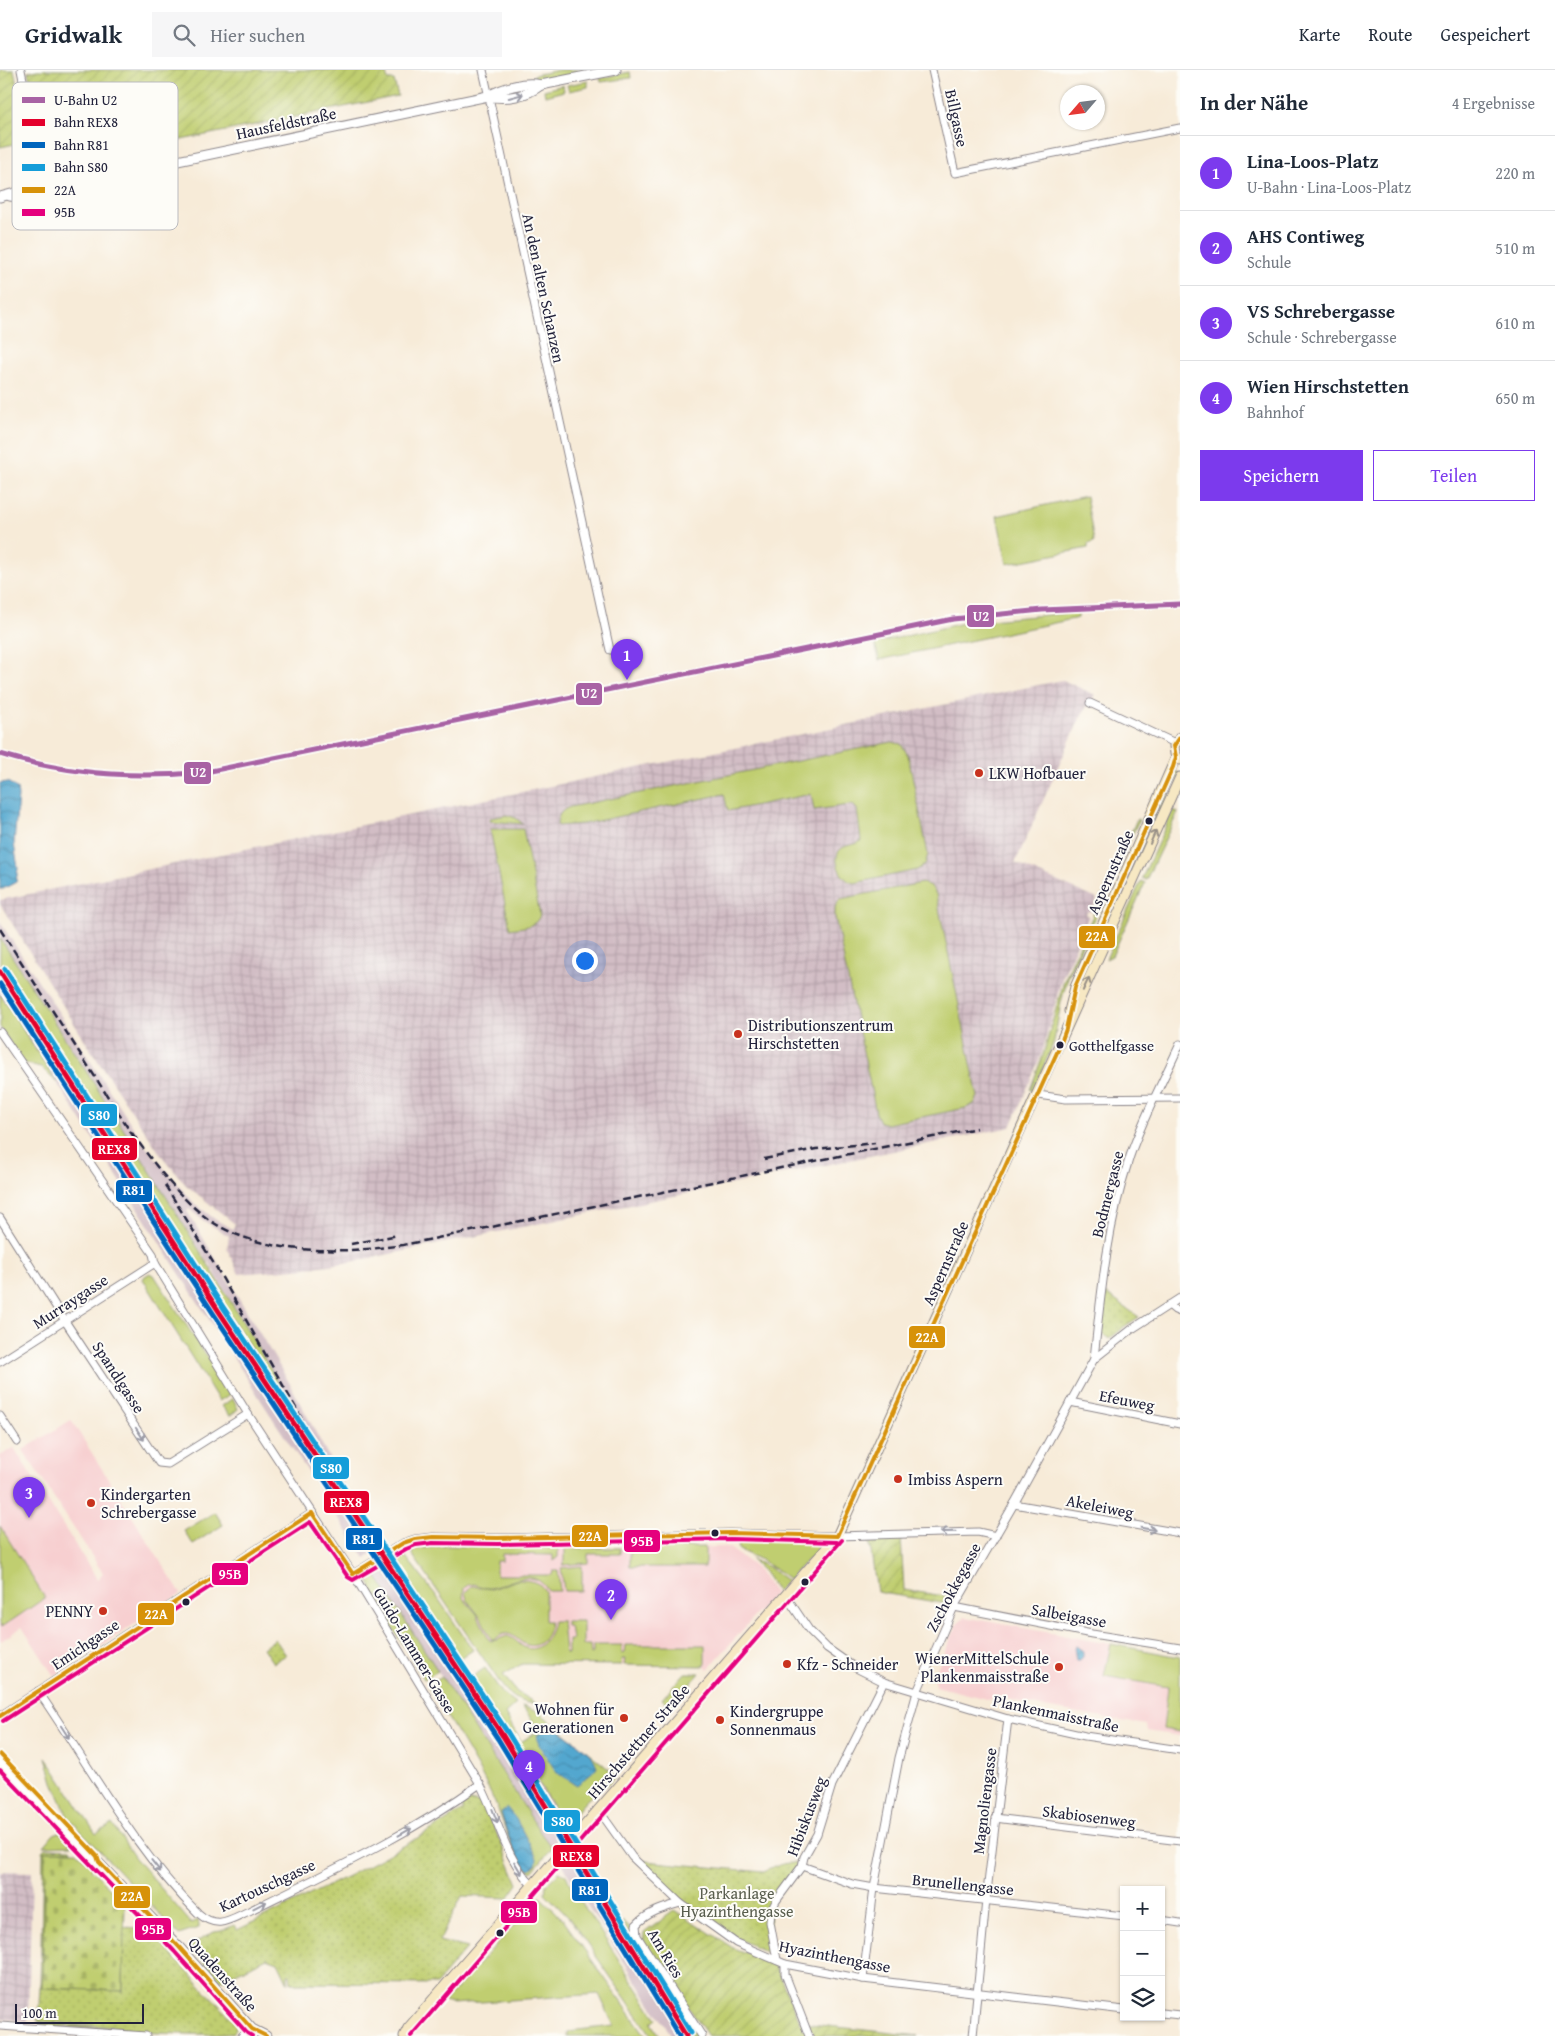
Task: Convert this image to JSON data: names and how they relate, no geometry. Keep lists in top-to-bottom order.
{
  "streets": {
    "main road": ["Aspernstraße", "Hirschstettner Straße"],
    "street": [
      "Billgasse",
      "Hausfeldstraße",
      "An den alten Schanzen",
      "Bodmergasse",
      "Murraygasse",
      "Spandlgasse",
      "Efeuweg",
      "Akeleiweg",
      "Zschokkegasse",
      "Salbeigasse",
      "Emichgasse",
      "Guido-Lammer-Gasse",
      "Plankenmaisstraße",
      "Magnoliengasse",
      "Hibiskusweg",
      "Skabiosenweg",
      "Brunellengasse",
      "Kartouschgasse",
      "Am Ries",
      "Hyazinthengasse",
      "Quadenstraße"
    ]
  },
  "crossings": [
    ["Hausfeldstraße", "An den alten Schanzen"],
    ["Aspernstraße", "Hirschstettner Straße"],
    ["Bodmergasse", "Zschokkegasse"],
    ["Murraygasse", "Spandlgasse"],
    ["Murraygasse", "Guido-Lammer-Gasse"],
    ["Spandlgasse", "Guido-Lammer-Gasse"],
    ["Efeuweg", "Zschokkegasse"],
    ["Akeleiweg", "Zschokkegasse"],
    ["Zschokkegasse", "Salbeigasse"],
    ["Zschokkegasse", "Plankenmaisstraße"],
    ["Zschokkegasse", "Brunellengasse"],
    ["Zschokkegasse", "Hyazinthengasse"],
    ["Emichgasse", "Guido-Lammer-Gasse"],
    ["Emichgasse", "Kartouschgasse"],
    ["Guido-Lammer-Gasse", "Hirschstettner Straße"],
    ["Guido-Lammer-Gasse", "Kartouschgasse"],
    ["Plankenmaisstraße", "Hirschstettner Straße"],
    ["Plankenmaisstraße", "Magnoliengasse"],
    ["Plankenmaisstraße", "Hibiskusweg"],
    ["Hirschstettner Straße", "Hyazinthengasse"],
    ["Magnoliengasse", "Skabiosenweg"],
    ["Magnoliengasse", "Brunellengasse"],
    ["Magnoliengasse", "Hyazinthengasse"],
    ["Hibiskusweg", "Brunellengasse"],
    ["Hibiskusweg", "Hyazinthengasse"],
    ["Am Ries", "Hyazinthengasse"]
  ],
  "one_way": ["Akeleiweg"],
  "parks": ["Parkanlage Hyazinthengasse"],
  "places": [
    "LKW Hofbauer",
    "Distributionszentrum Hirschstetten",
    "Gotthelfgasse",
    "Imbiss Aspern",
    "Kindergarten Schrebergasse",
    "PENNY",
    "Kfz - Schneider",
    "WienerMittelSchule Plankenmaisstraße",
    "Wohnen für Generationen",
    "Kindergruppe Sonnenmaus"
  ],
  "lines": [
    "metro line U2",
    "transit line 22A",
    "rail line S80",
    "rail line REX8",
    "rail line R81",
    "transit line 95B"
  ],
  "legend": [
    "U-Bahn U2",
    "Bahn REX8",
    "Bahn R81",
    "Bahn S80",
    "22A",
    "95B"
  ],
  "scale_bar": "100 m",
  "north": "bottom left",
  "page": {
    "header": "Gridwalk",
    "search": "Hier suchen",
    "nav": ["Karte", "Route", "Gespeichert"],
    "heading": ["In der Nähe", "4 Ergebnisse"],
    "list": [
      {
        "mark": "1",
        "name": "Lina-Loos-Platz",
        "note": "U-Bahn · Lina-Loos-Platz",
        "value": "220 m"
      },
      {
        "mark": "2",
        "name": "AHS Contiweg",
        "note": "Schule",
        "value": "510 m"
      },
      {
        "mark": "3",
        "name": "VS Schrebergasse",
        "note": "Schule · Schrebergasse",
        "value": "610 m"
      },
      {
        "mark": "4",
        "name": "Wien Hirschstetten",
        "note": "Bahnhof",
        "value": "650 m"
      }
    ],
    "buttons": ["Speichern", "Teilen"],
    "pins": [
      "1",
      "3",
      "2",
      "4"
    ],
    "map_buttons": ["+", "−"],
    "scale": "100 m"
  }
}
